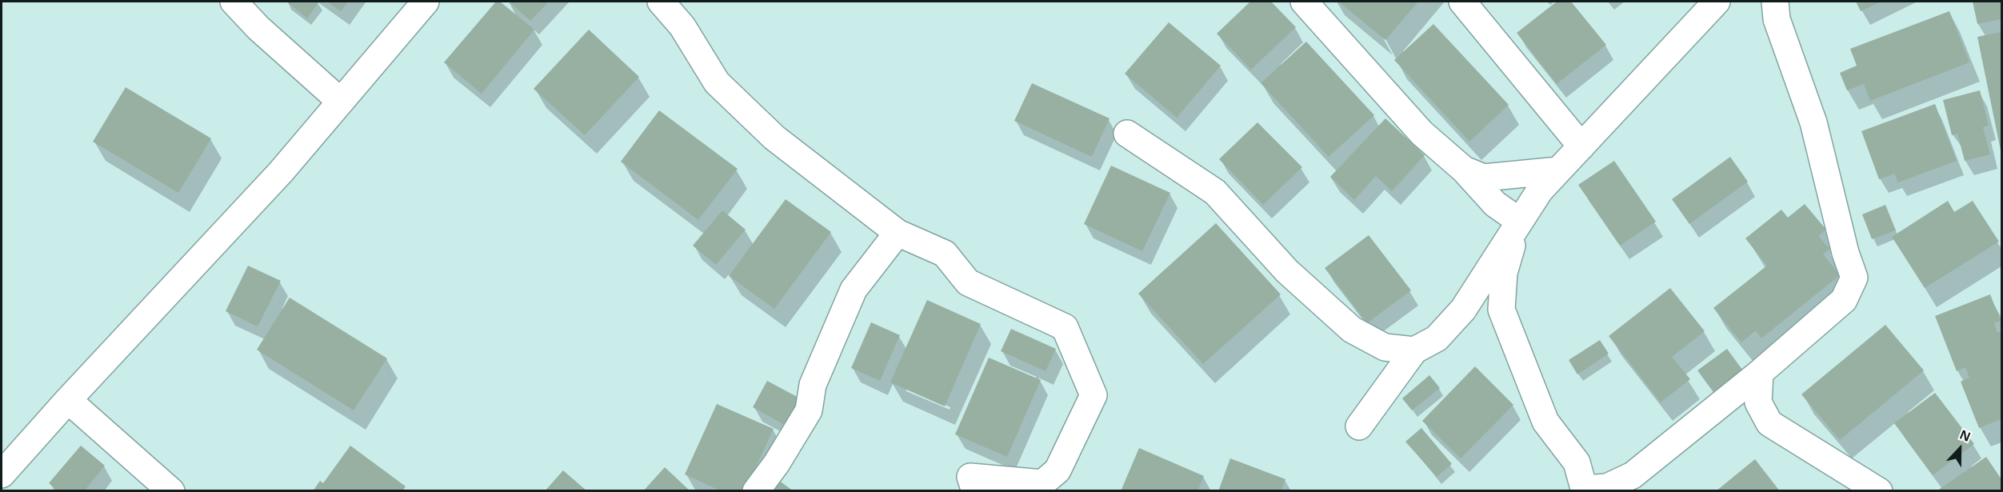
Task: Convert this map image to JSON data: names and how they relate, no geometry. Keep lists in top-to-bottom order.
{
  "north": "top"
}
